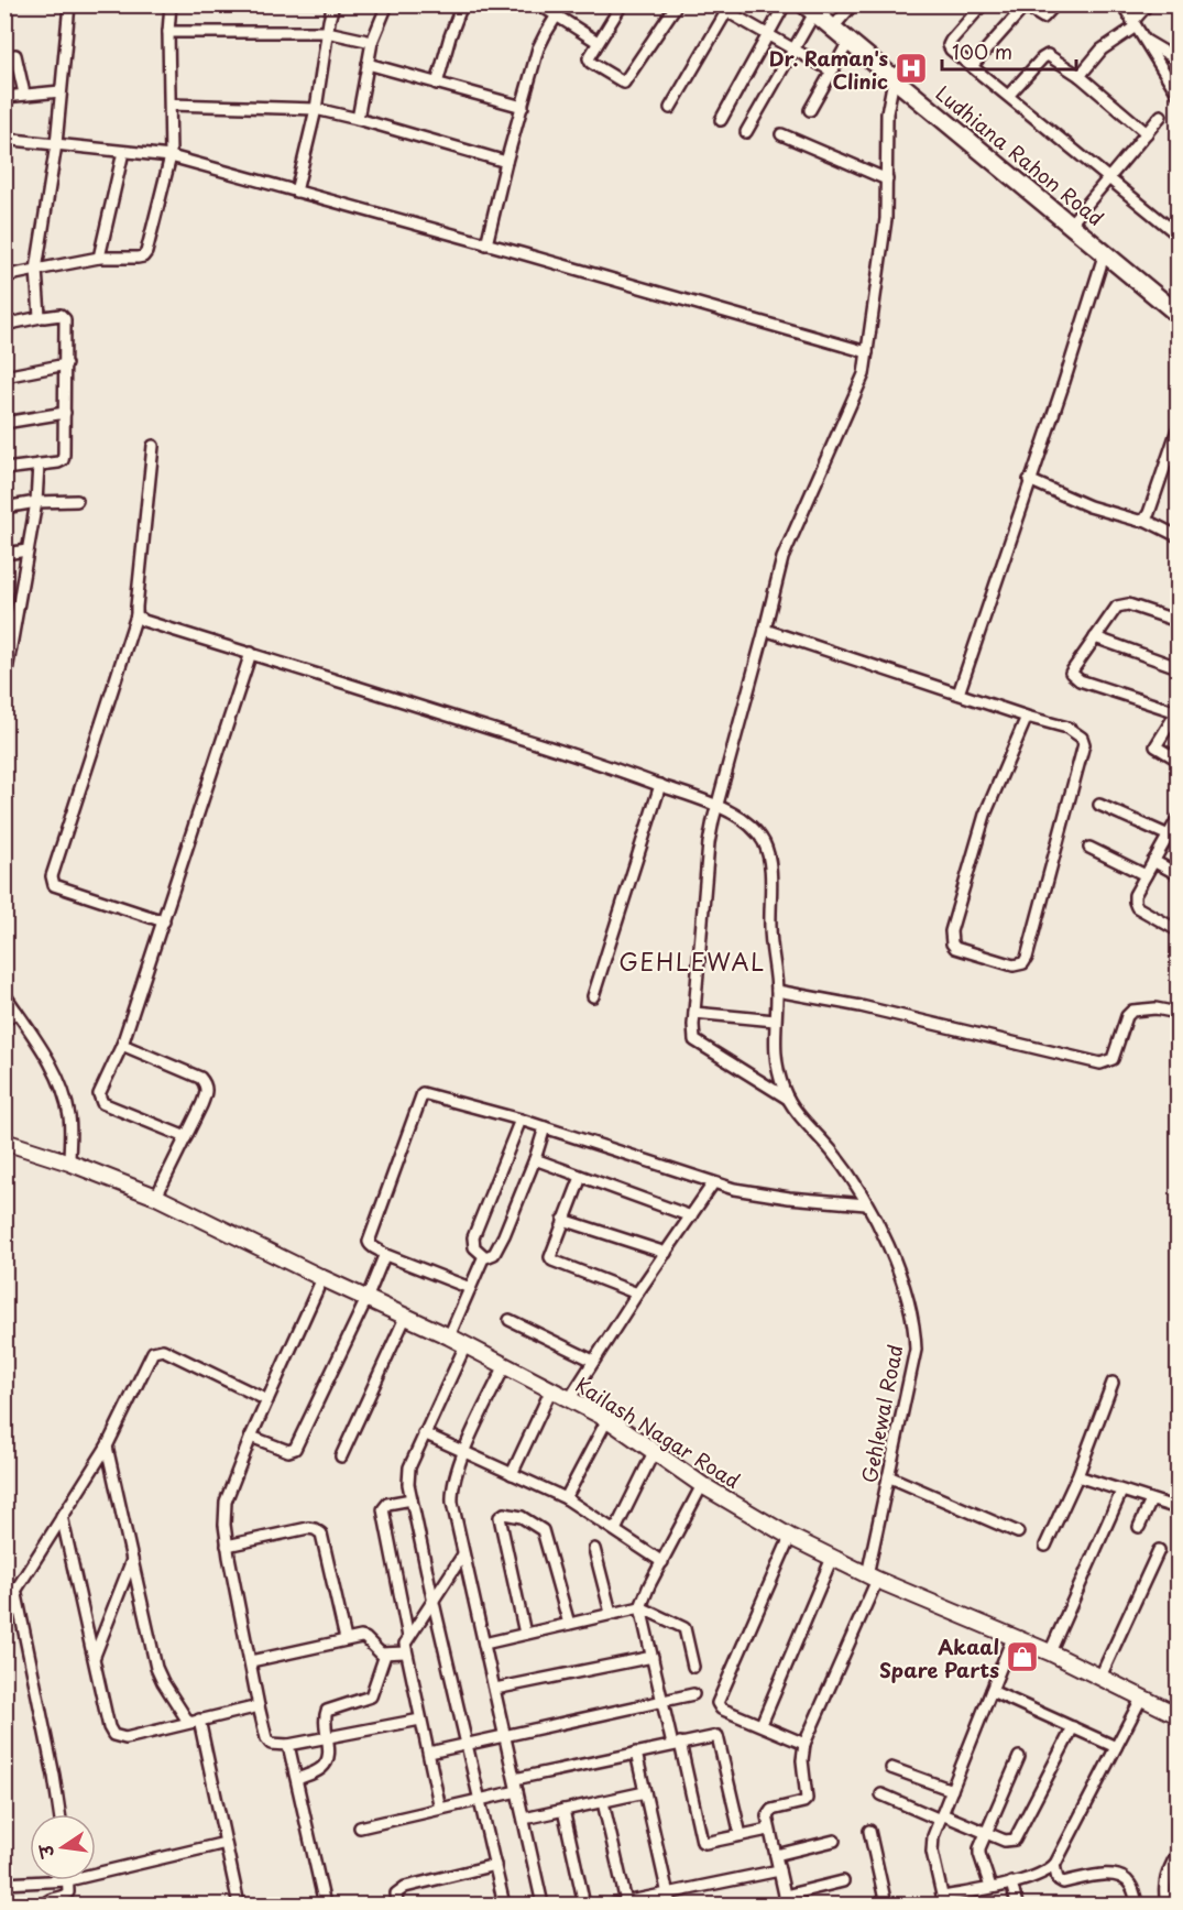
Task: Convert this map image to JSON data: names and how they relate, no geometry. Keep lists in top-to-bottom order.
{
  "streets": {
    "main road": ["Ludhiana Rahon Road"],
    "street": ["Gehlewal Road", "Kailash Nagar Road"]
  },
  "crossings": [
    ["Gehlewal Road", "Kailash Nagar Road"]
  ],
  "districts": ["GEHLEWAL"],
  "places": {
    "hospital": ["Dr. Raman's Clinic"],
    "shop": ["Akaal Spare Parts"]
  },
  "scale_bar": "100 m",
  "north": "left"
}
